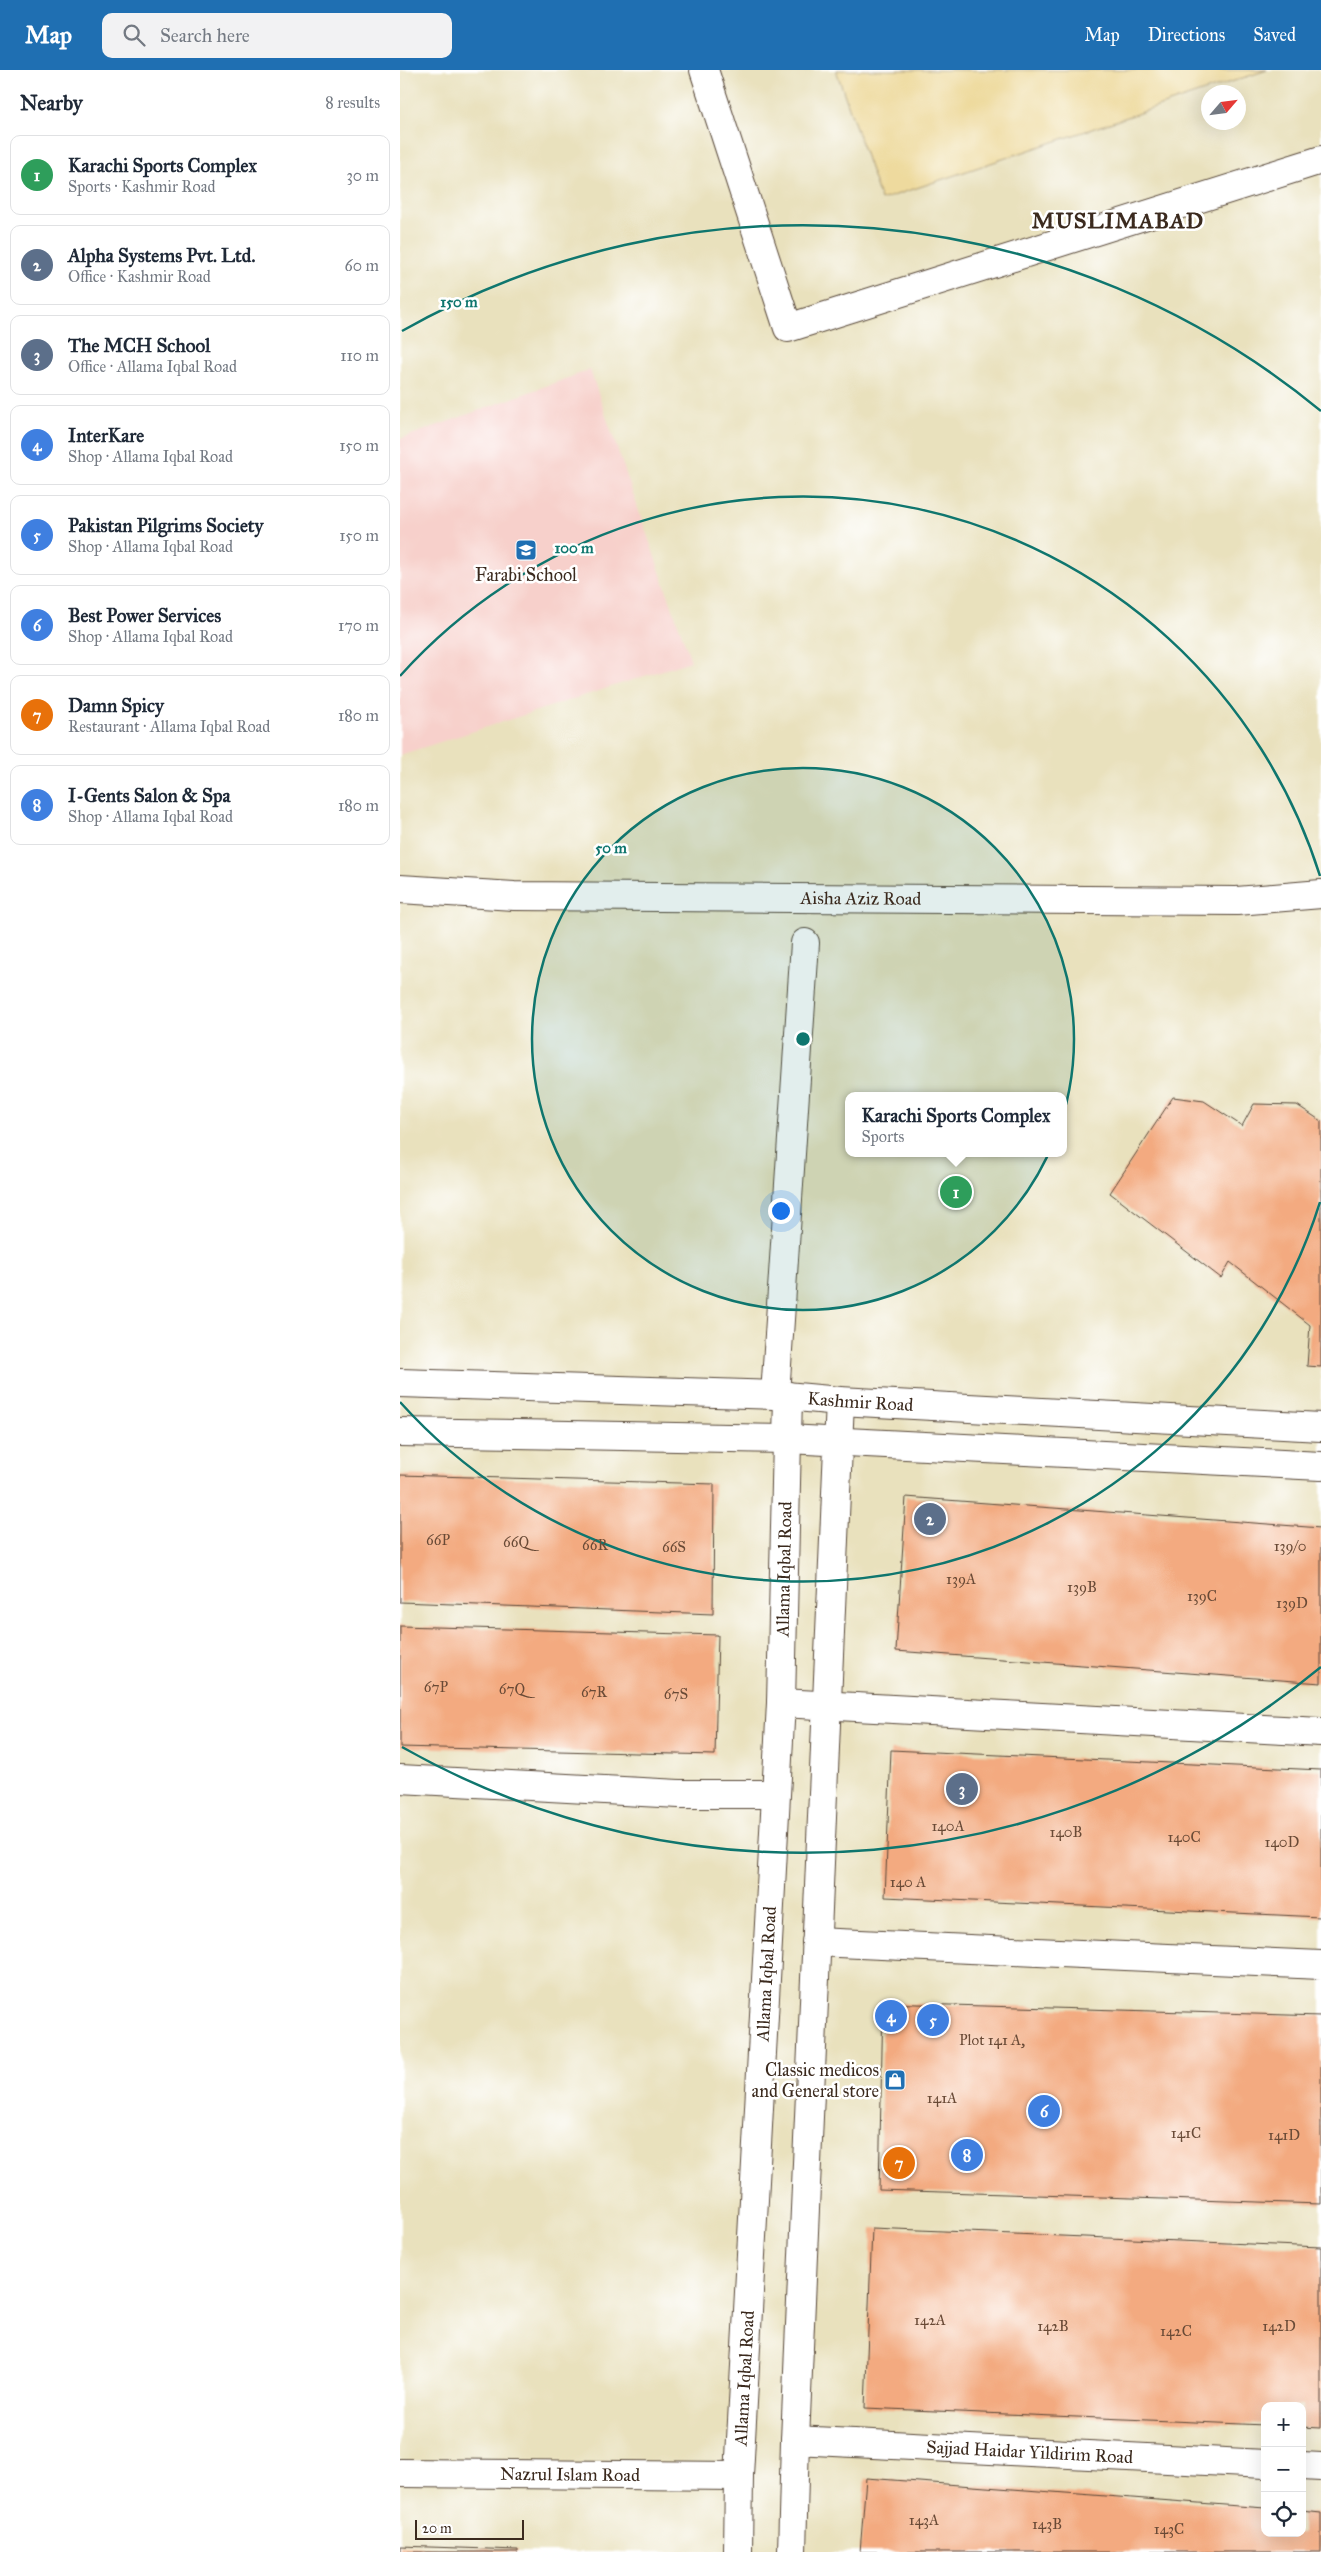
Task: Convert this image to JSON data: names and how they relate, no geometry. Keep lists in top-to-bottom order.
{
  "streets": {
    "main road": [
      "Aisha Aziz Road",
      "Kashmir Road",
      "Allama Iqbal Road",
      "Sajjad Haidar Yildirim Road",
      "Nazrul Islam Road"
    ]
  },
  "crossings": [
    ["Kashmir Road", "Allama Iqbal Road"],
    ["Allama Iqbal Road", "Nazrul Islam Road"]
  ],
  "districts": ["MUSLIMABAD"],
  "places": {
    "school or university": ["Farabi School"],
    "shop": ["Classic medicos and General store"]
  },
  "house_numbers": [
    "66P",
    "66Q",
    "66R",
    "139/0",
    "66S",
    "139A",
    "139B",
    "139C",
    "139D",
    "67P",
    "67Q",
    "67R",
    "67S",
    "140A",
    "140B",
    "140C",
    "140D",
    "140 A",
    "Plot 141 A,",
    "141A",
    "141C",
    "141D",
    "142A",
    "142B",
    "142D",
    "142C",
    "143A",
    "143B",
    "143C"
  ],
  "scale_bar": "20 m",
  "north": "top right",
  "page": {
    "header": "Map",
    "search": "Search here",
    "nav": ["Map", "Directions", "Saved"],
    "heading": ["Nearby", "8 results"],
    "list": [
      {
        "mark": "1",
        "name": "Karachi Sports Complex",
        "note": "Sports · Kashmir Road",
        "value": "30 m"
      },
      {
        "mark": "2",
        "name": "Alpha Systems Pvt. Ltd.",
        "note": "Office · Kashmir Road",
        "value": "60 m"
      },
      {
        "mark": "3",
        "name": "The MCH School",
        "note": "Office · Allama Iqbal Road",
        "value": "110 m"
      },
      {
        "mark": "4",
        "name": "InterKare",
        "note": "Shop · Allama Iqbal Road",
        "value": "150 m"
      },
      {
        "mark": "5",
        "name": "Pakistan Pilgrims Society",
        "note": "Shop · Allama Iqbal Road",
        "value": "150 m"
      },
      {
        "mark": "6",
        "name": "Best Power Services",
        "note": "Shop · Allama Iqbal Road",
        "value": "170 m"
      },
      {
        "mark": "7",
        "name": "Damn Spicy",
        "note": "Restaurant · Allama Iqbal Road",
        "value": "180 m"
      },
      {
        "mark": "8",
        "name": "I-Gents Salon & Spa",
        "note": "Shop · Allama Iqbal Road",
        "value": "180 m"
      }
    ],
    "popup": ["Karachi Sports Complex", "Sports"],
    "pins": [
      "1",
      "2",
      "3",
      "4",
      "5",
      "6",
      "8",
      "7"
    ],
    "map_buttons": ["+", "−"],
    "scale": "20 m"
  },
  "rings": ["150 m", "100 m", "50 m"]
}
